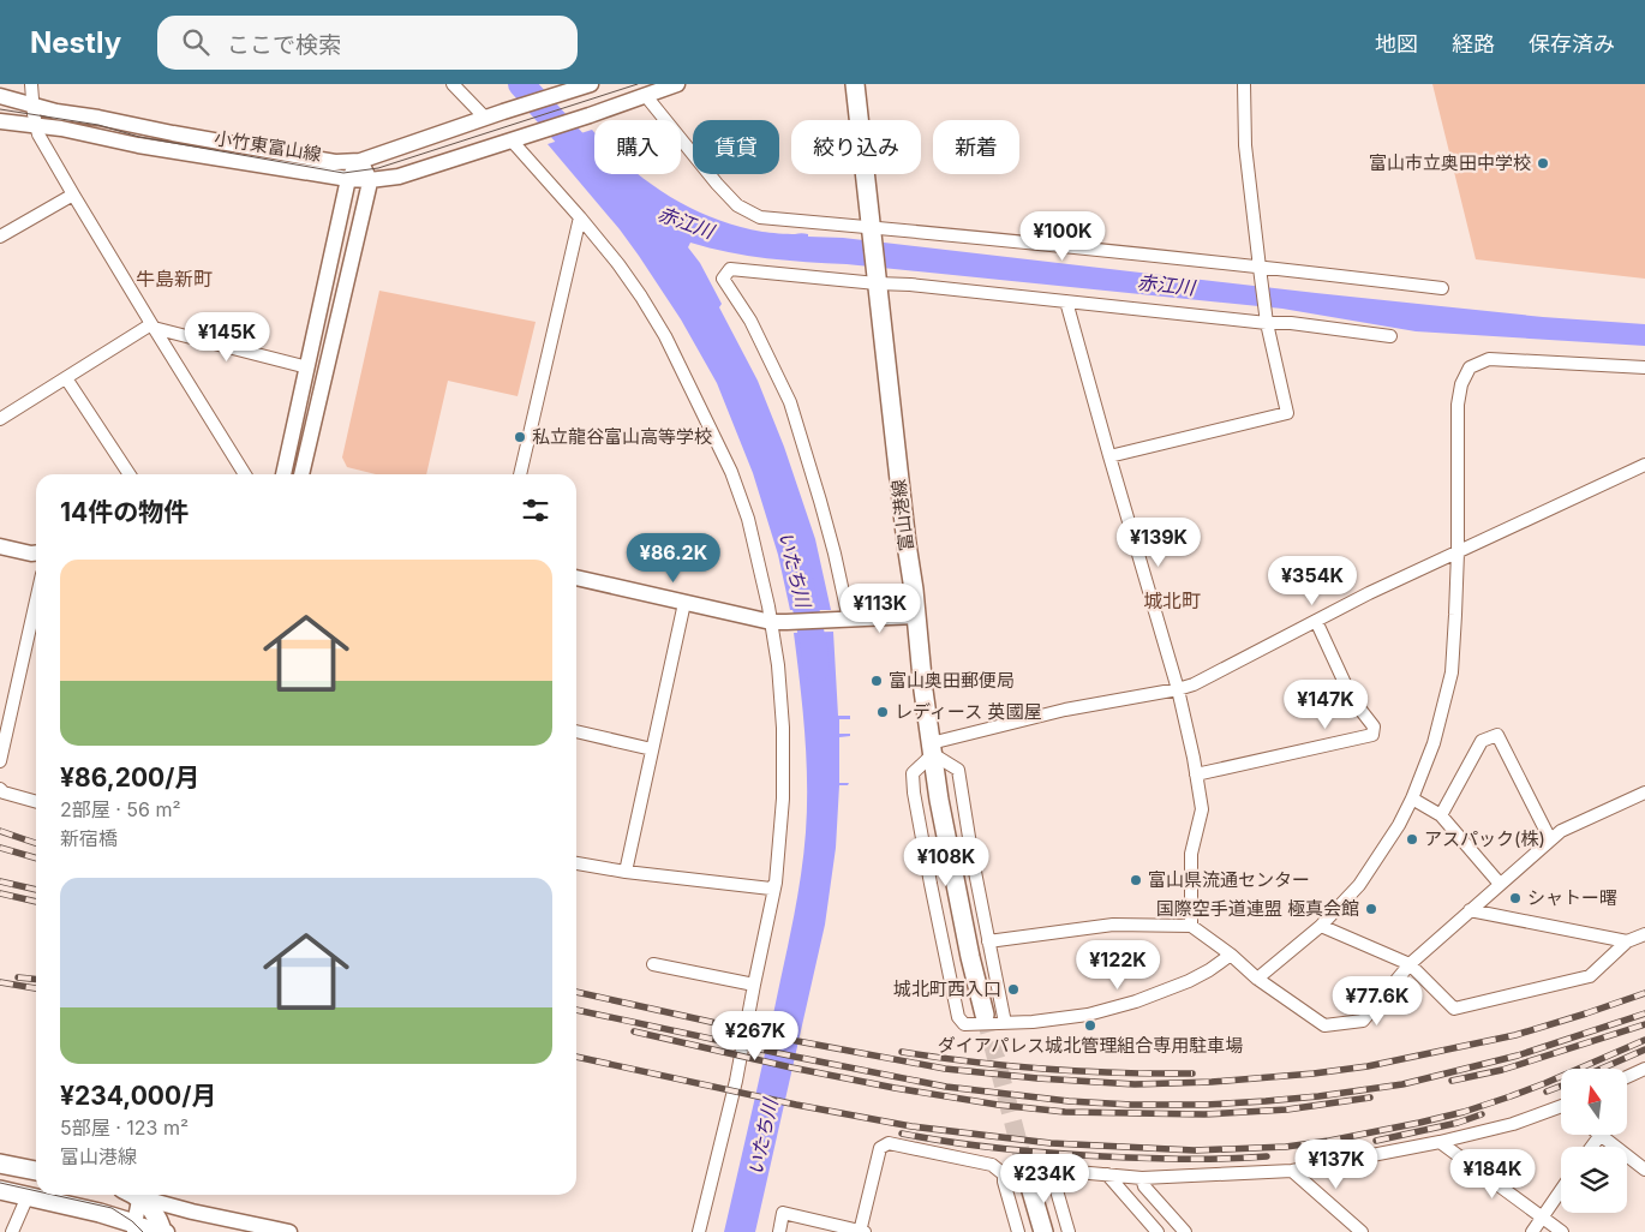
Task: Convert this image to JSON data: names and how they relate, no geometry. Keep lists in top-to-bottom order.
{
  "streets": {
    "main road": ["富山港線"],
    "street": ["小竹東富山線"]
  },
  "districts": ["牛島新町", "城北町"],
  "water": ["赤江川", "いたち川"],
  "places": [
    "富山市立奥田中学校",
    "私立龍谷富山高等学校",
    "富山奥田郵便局",
    "レディース 英國屋",
    "アスパック(株)",
    "富山県流通センター",
    "シャトー曙",
    "国際空手道連盟 極真会館",
    "城北町西入口",
    "ダイアパレス城北管理組合専用駐車場"
  ],
  "north": "top",
  "page": {
    "header": "Nestly",
    "search": "ここで検索",
    "nav": ["地図", "経路", "保存済み"],
    "chip": [
      "購入",
      "賃貸",
      "絞り込み",
      "新着"
    ],
    "price": [
      "¥100K",
      "¥145K",
      "¥139K",
      "¥86.2K",
      "¥354K",
      "¥113K",
      "¥147K",
      "¥108K",
      "¥122K",
      "¥77.6K",
      "¥267K",
      "¥137K",
      "¥184K",
      "¥234K"
    ],
    "heading": "14件の物件",
    "list": [
      {
        "name": "¥86,200/月",
        "note": "2部屋 · 56 m² · 新宿橋"
      },
      {
        "name": "¥234,000/月",
        "note": "5部屋 · 123 m² · 富山港線"
      }
    ]
  }
}
